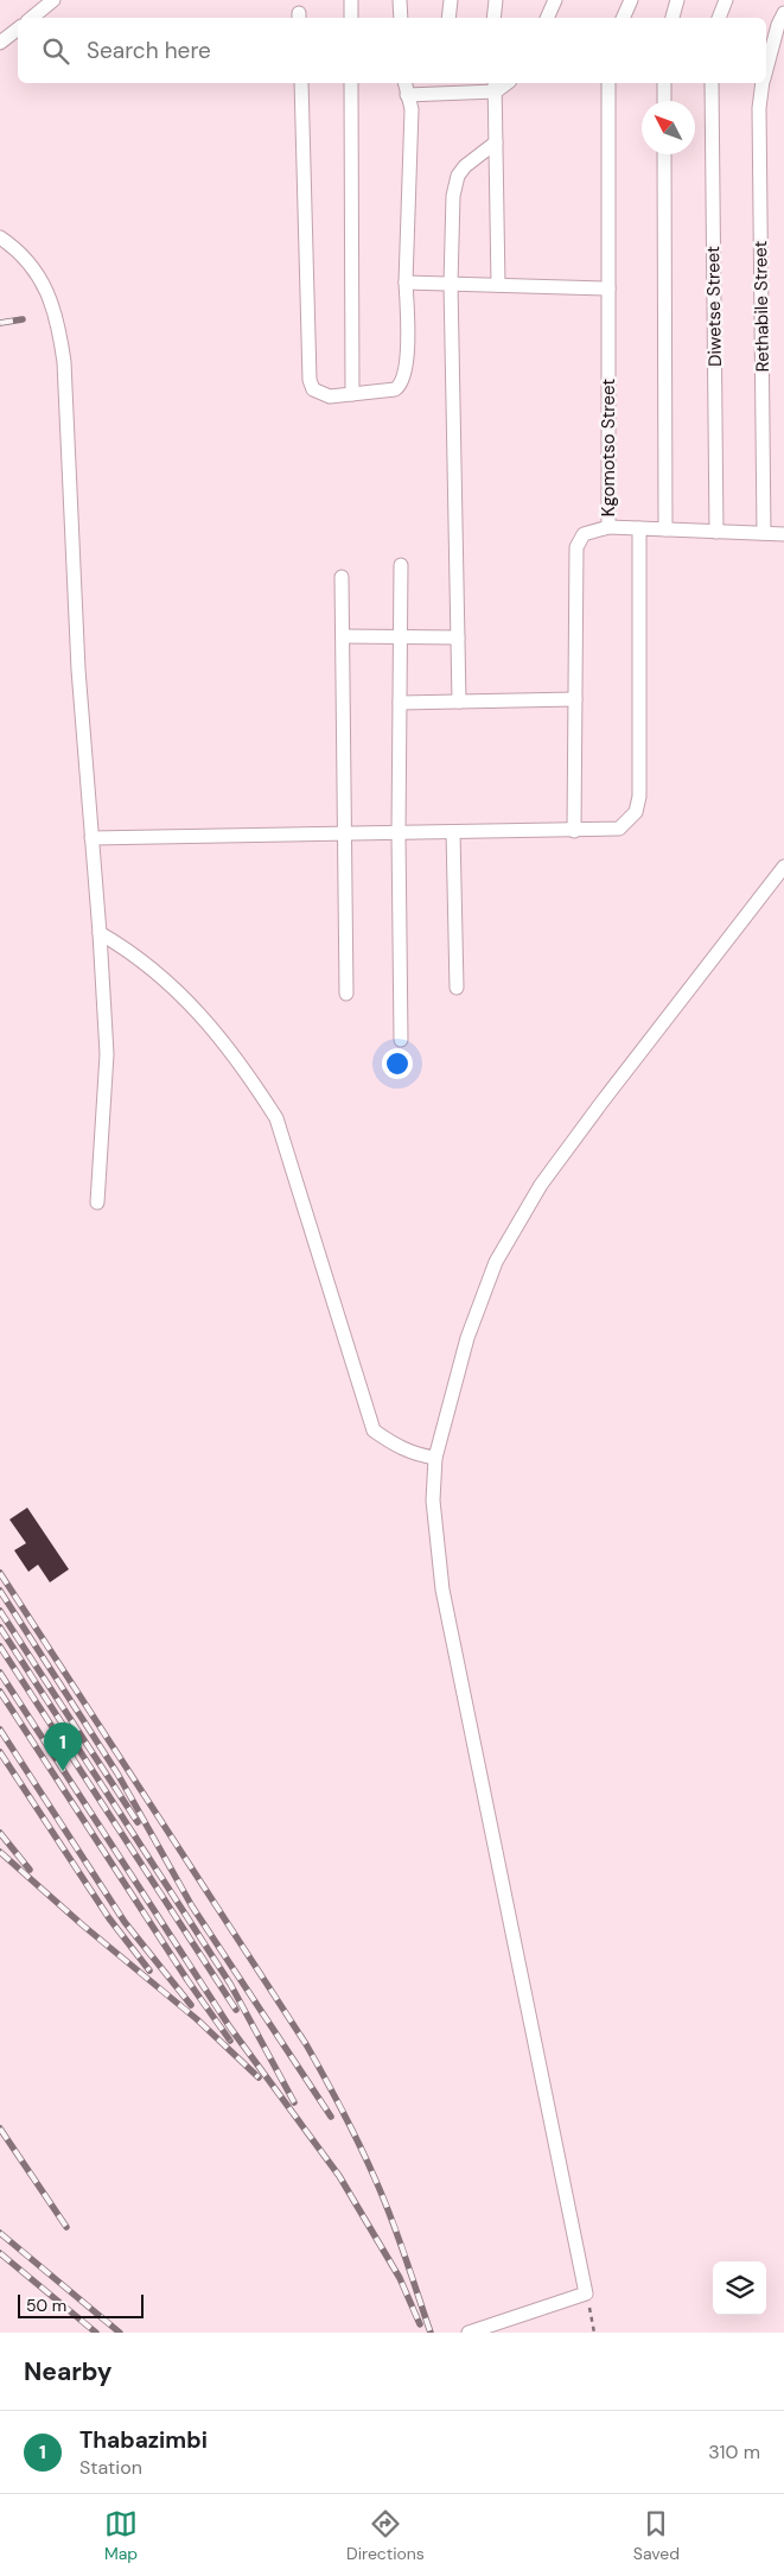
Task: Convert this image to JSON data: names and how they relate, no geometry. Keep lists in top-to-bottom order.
{
  "streets": {
    "street": ["Diwetse Street", "Rethabile Street", "Kgomotso Street"]
  },
  "scale_bar": "50 m",
  "north": "top left",
  "page": {
    "search": "Search here",
    "pins": "1",
    "scale": "50 m",
    "heading": "Nearby",
    "list": [
      {
        "mark": "1",
        "name": "Thabazimbi",
        "note": "Station",
        "value": "310 m"
      }
    ],
    "nav": ["Map", "Directions", "Saved"]
  }
}
